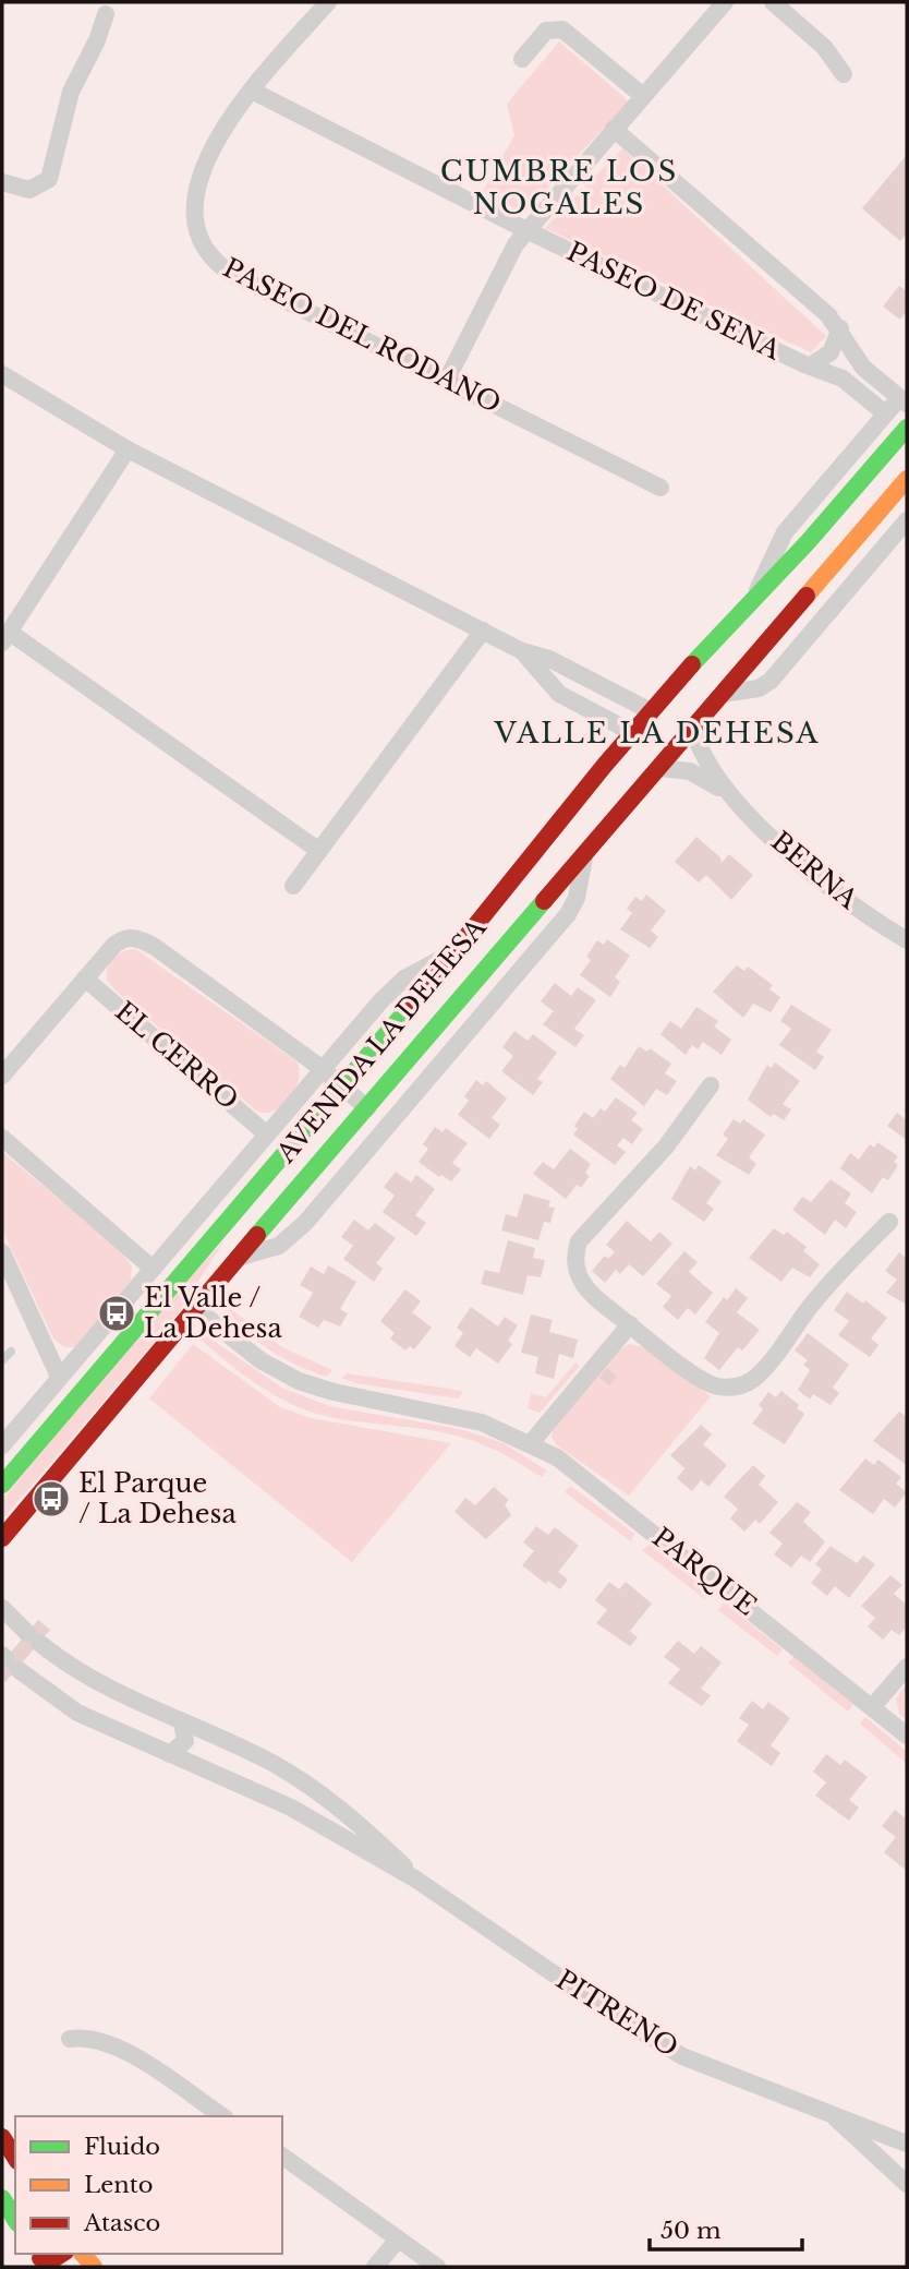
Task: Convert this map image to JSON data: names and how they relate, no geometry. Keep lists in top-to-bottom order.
{
  "streets": {
    "street": [
      "PASEO DE SENA",
      "PASEO DEL RODANO",
      "BERNA",
      "AVENIDA LA DEHESA",
      "EL CERRO",
      "PARQUE",
      "PITRENO"
    ]
  },
  "crossings": [
    ["PASEO DE SENA", "PASEO DEL RODANO"],
    ["PASEO DE SENA", "AVENIDA LA DEHESA"],
    ["BERNA", "AVENIDA LA DEHESA"],
    ["AVENIDA LA DEHESA", "PARQUE"]
  ],
  "districts": ["CUMBRE LOS NOGALES", "VALLE LA DEHESA"],
  "places": {
    "bus stop": ["El Valle / La Dehesa", "El Parque / La Dehesa"]
  },
  "legend": ["Fluido", "Lento", "Atasco"],
  "scale_bar": "50 m"
}
